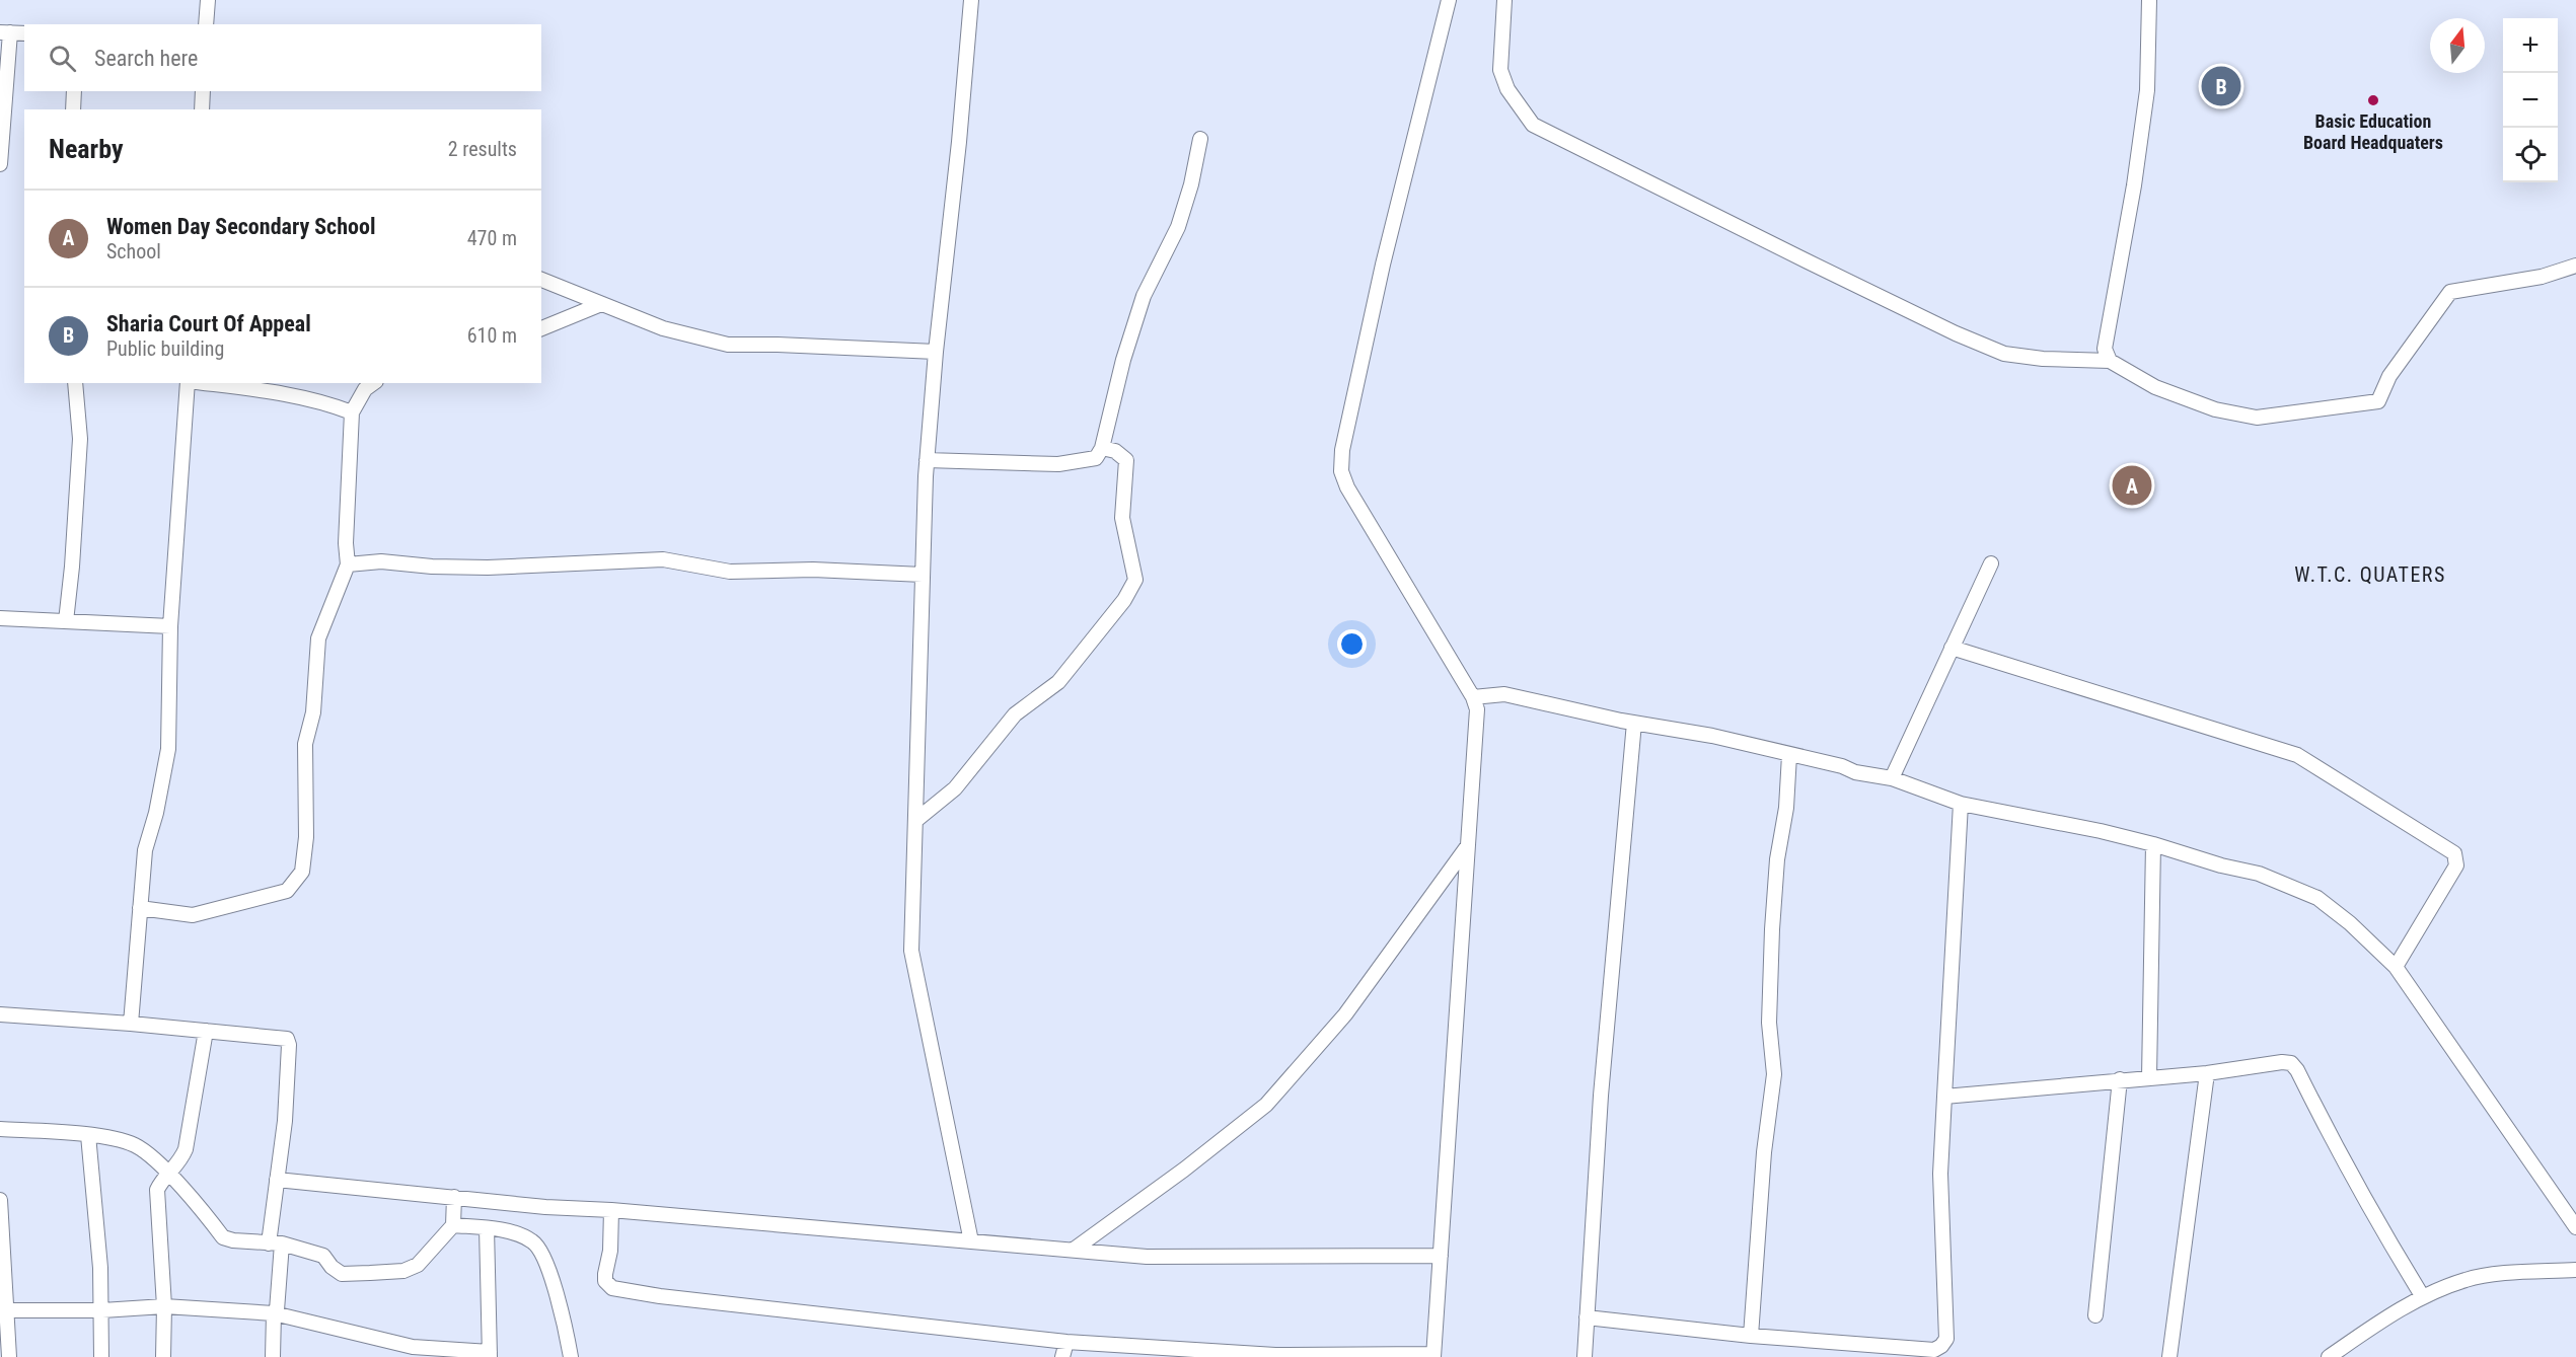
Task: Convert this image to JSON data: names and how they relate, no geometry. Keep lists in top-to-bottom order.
{
  "districts": ["W.T.C. QUATERS"],
  "places": ["Basic Education Board Headquaters"],
  "north": "top",
  "page": {
    "map_buttons": ["+", "−"],
    "search": "Search here",
    "pins": ["B", "A"],
    "heading": ["Nearby", "2 results"],
    "list": [
      {
        "mark": "A",
        "name": "Women Day Secondary School",
        "note": "School",
        "value": "470 m"
      },
      {
        "mark": "B",
        "name": "Sharia Court Of Appeal",
        "note": "Public building",
        "value": "610 m"
      }
    ]
  }
}
